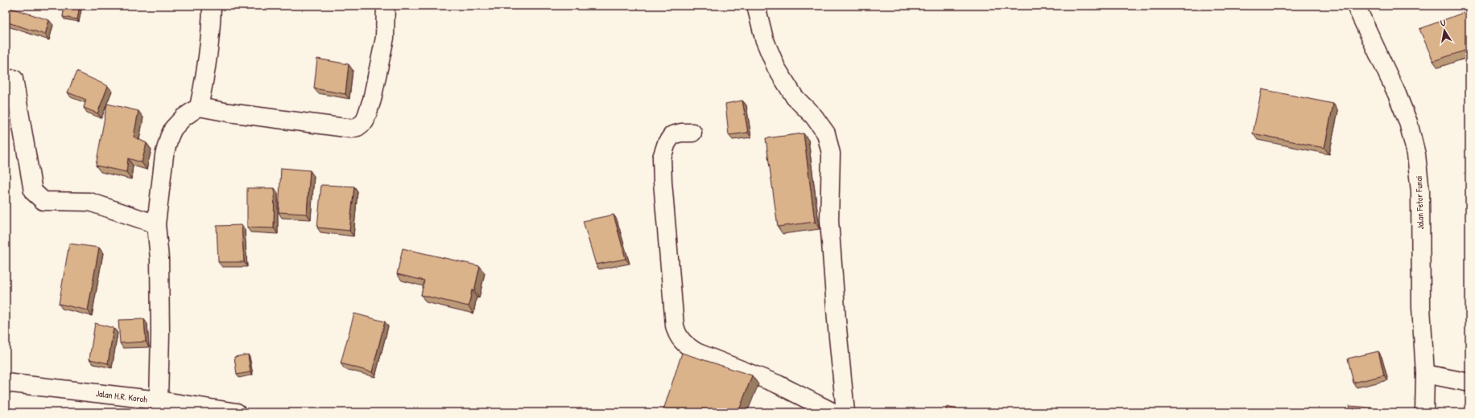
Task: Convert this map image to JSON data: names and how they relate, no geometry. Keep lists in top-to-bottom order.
{
  "streets": {
    "street": ["Jalan Fetor Funai", "Jalan H.R. Koroh"]
  },
  "north": "top"
}
